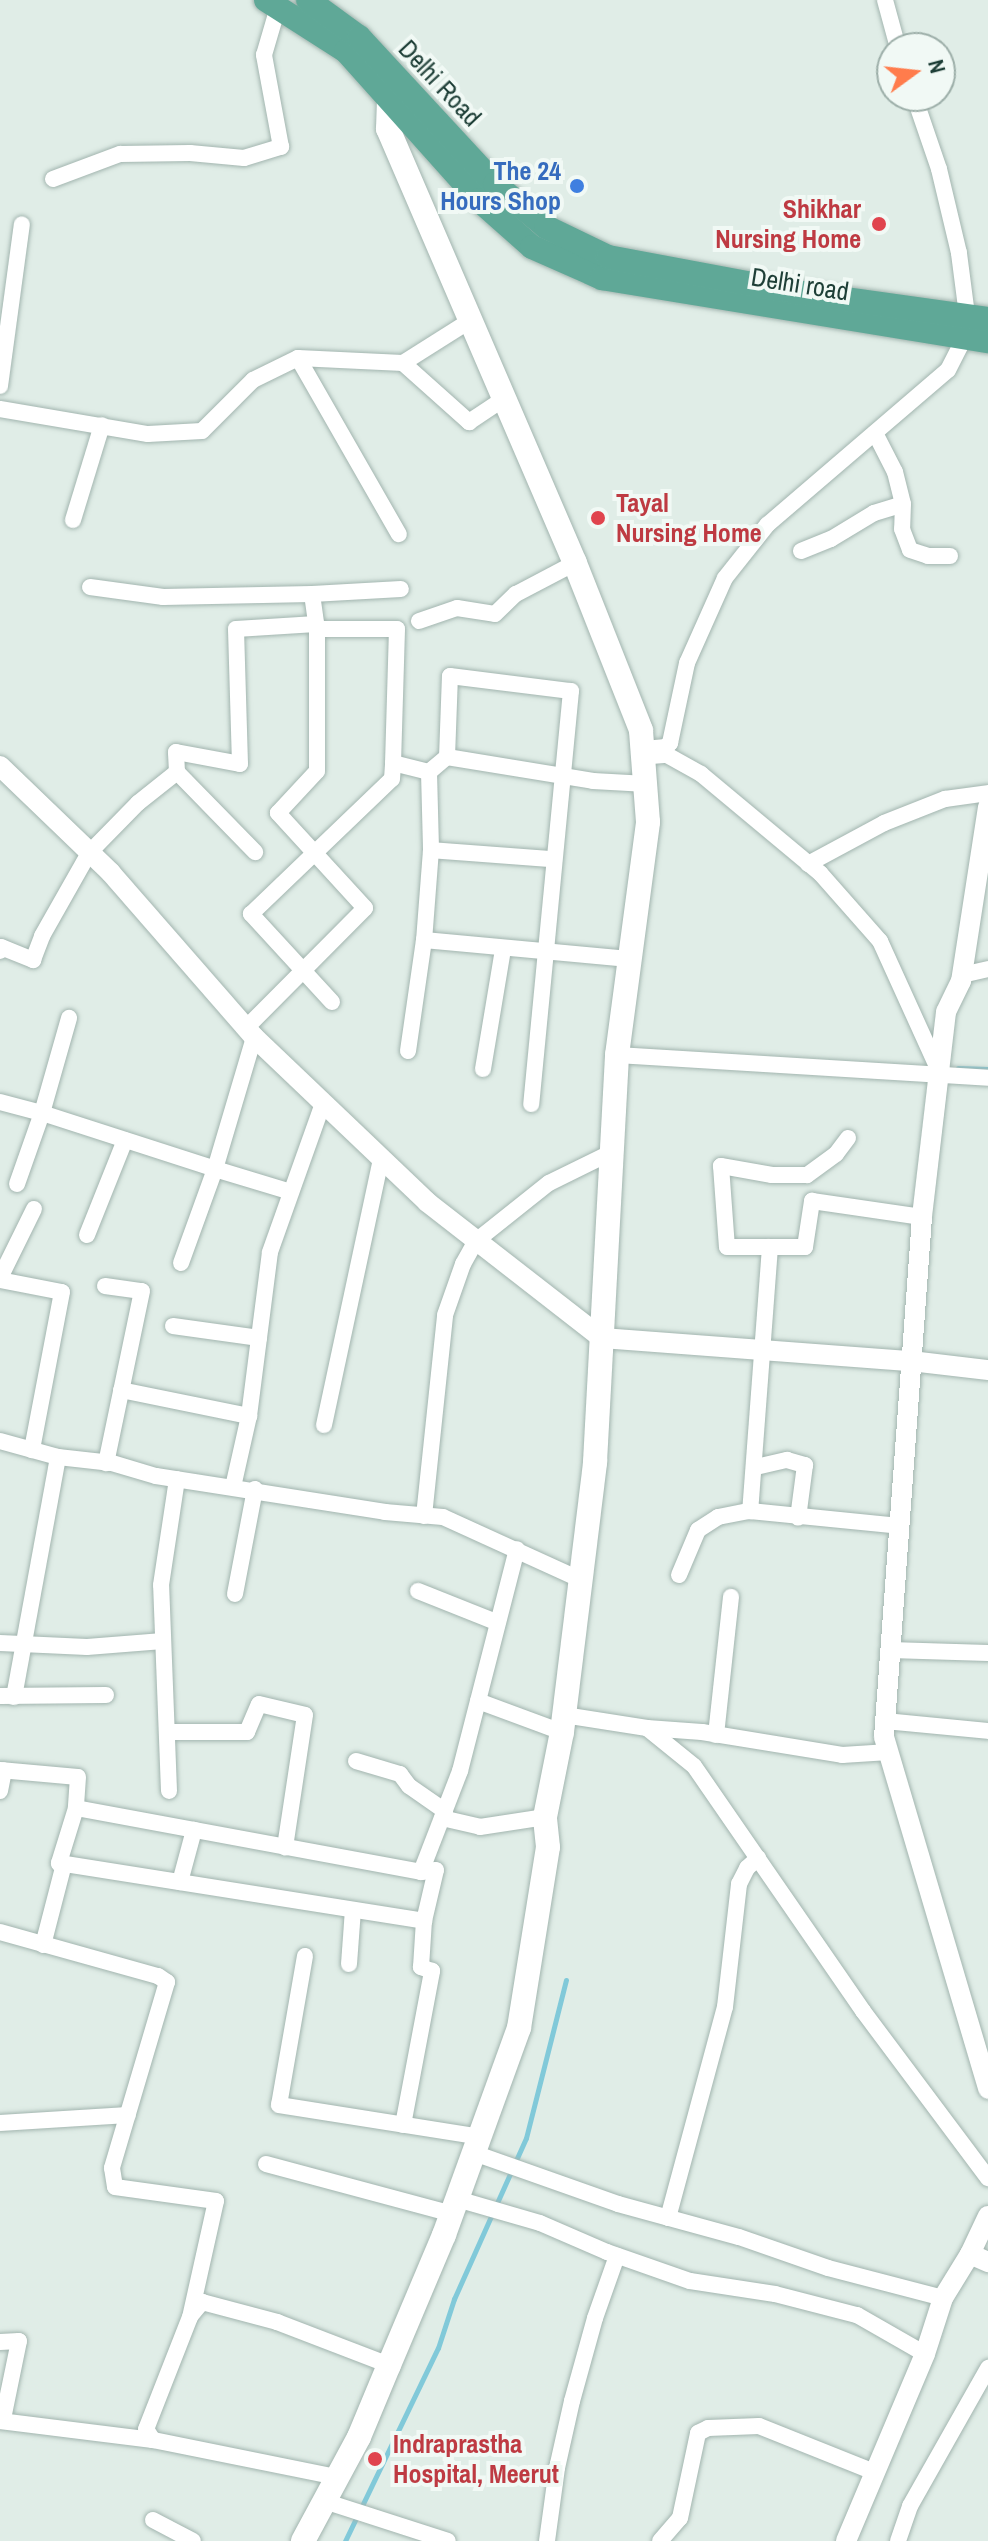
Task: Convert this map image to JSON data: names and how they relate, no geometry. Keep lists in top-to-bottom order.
{
  "streets": {
    "main road": ["Delhi Road"]
  },
  "places": [
    "The 24 Hours Shop",
    "Shikhar Nursing Home",
    "Tayal Nursing Home",
    "Indraprastha Hospital, Meerut"
  ],
  "north": "right"
}
